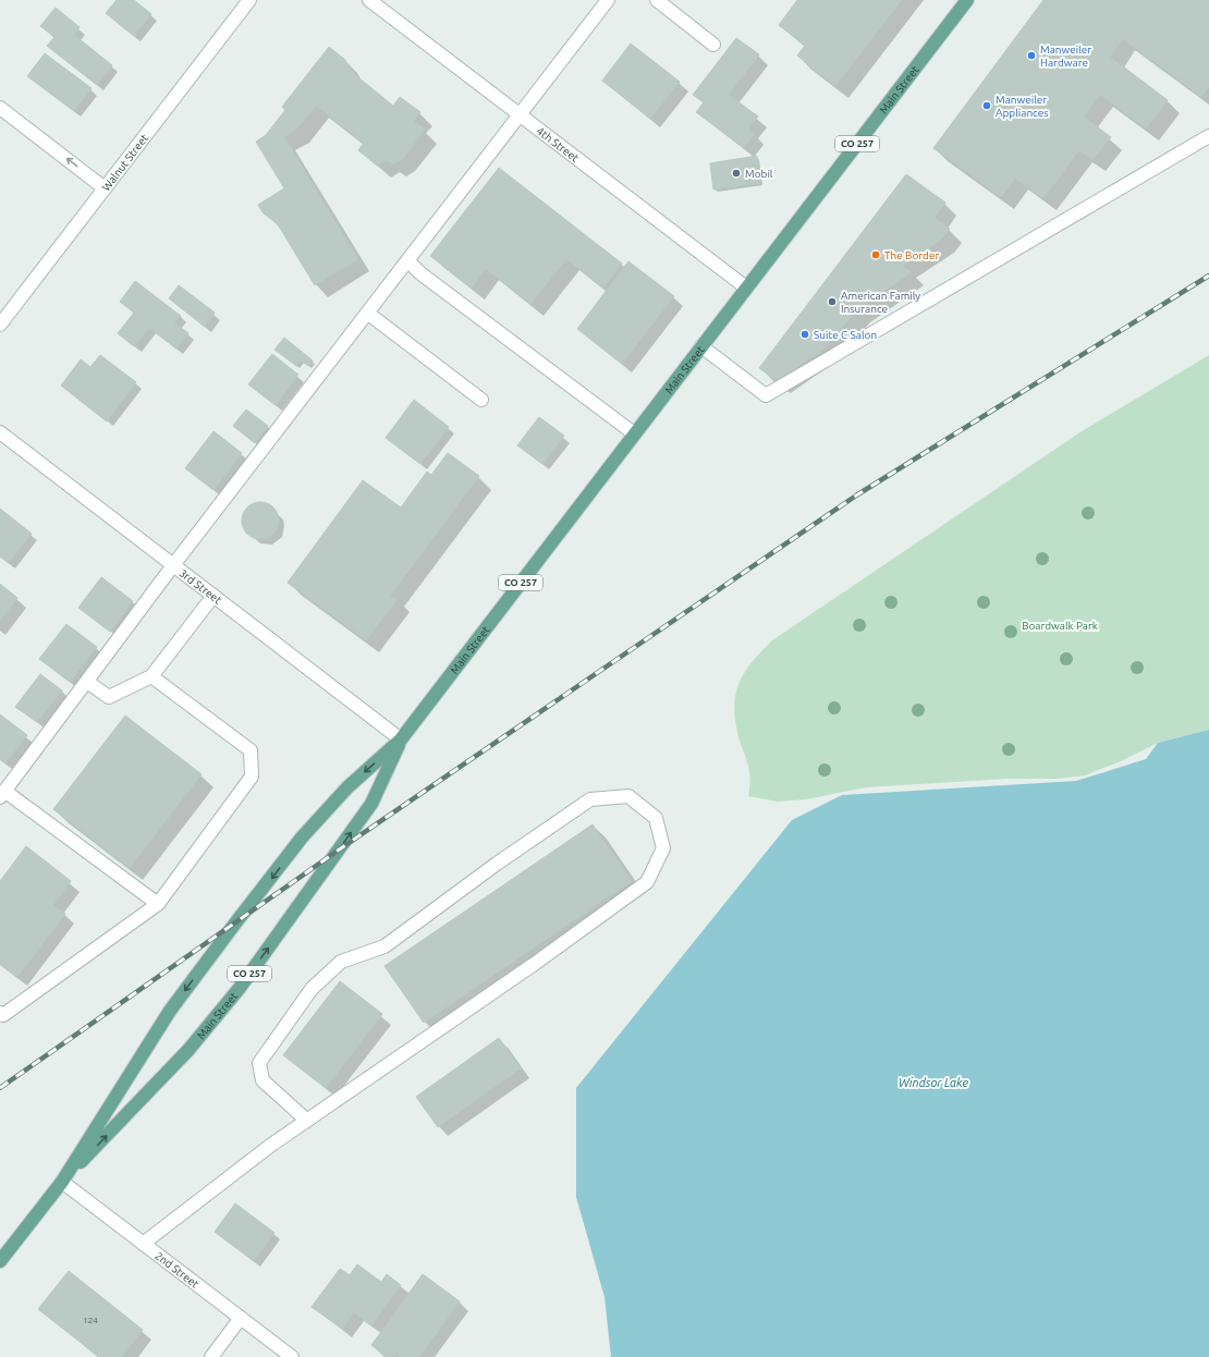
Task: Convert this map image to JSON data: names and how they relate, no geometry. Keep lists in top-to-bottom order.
{
  "streets": {
    "main road": ["Main Street", "CO 257"],
    "street": [
      "4th Street",
      "Walnut Street",
      "3rd Street",
      "2nd Street"
    ]
  },
  "crossings": [
    ["Main Street", "4th Street"],
    ["Main Street", "3rd Street"],
    ["Main Street", "2nd Street"]
  ],
  "water": ["Windsor Lake"],
  "parks": ["Boardwalk Park"],
  "places": [
    "Manweiler Hardware",
    "Manweiler Appliances",
    "Mobil",
    "The Border",
    "American Family Insurance",
    "Suite C Salon"
  ],
  "house_numbers": ["124"]
}
